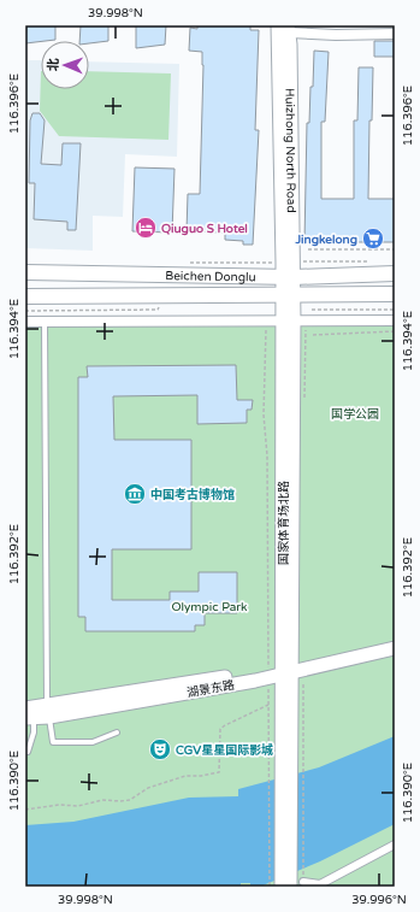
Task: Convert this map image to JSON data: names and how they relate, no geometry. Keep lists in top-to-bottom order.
{
  "streets": {
    "main road": ["Beichen Donglu"],
    "street": ["Huizhong North Road", "国家体育场北路", "湖景东路"]
  },
  "crossings": [
    ["Huizhong North Road", "Beichen Donglu"],
    ["Huizhong North Road", "国家体育场北路"],
    ["Beichen Donglu", "国家体育场北路"],
    ["国家体育场北路", "湖景东路"]
  ],
  "parks": ["国学公园", "Olympic Park"],
  "places": {
    "hotel": ["Qiuguo S Hotel"],
    "supermarket": ["Jingkelong"],
    "museum": ["中国考古博物馆"],
    "theatre": ["CGV星星国际影城"]
  },
  "north": "left",
  "coordinates": [
    "39.998°N",
    "116.396°E",
    "116.394°E",
    "116.392°E",
    "116.390°E",
    "39.996°N"
  ]
}
